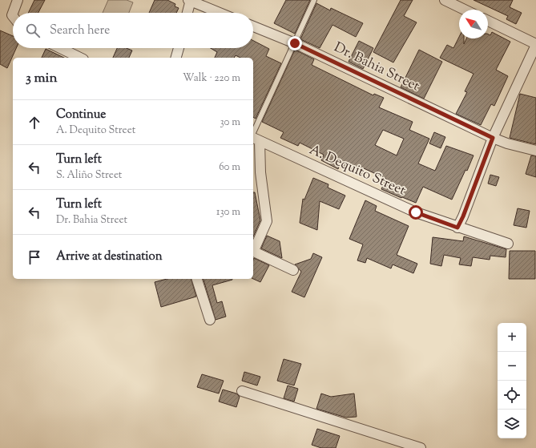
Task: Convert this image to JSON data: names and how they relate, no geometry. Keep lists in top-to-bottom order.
{
  "streets": {
    "street": ["Dr. Bahia Street", "A. Dequito Street"]
  },
  "north": "top left",
  "page": {
    "search": "Search here",
    "heading": ["3 min", "Walk · 220 m"],
    "list": [
      ["Continue", "A. Dequito Street", "30 m"],
      ["Turn left", "S. Aliño Street", "60 m"],
      ["Turn left", "Dr. Bahia Street", "130 m"],
      "Arrive at destination"
    ],
    "map_buttons": ["+", "−"]
  }
}
